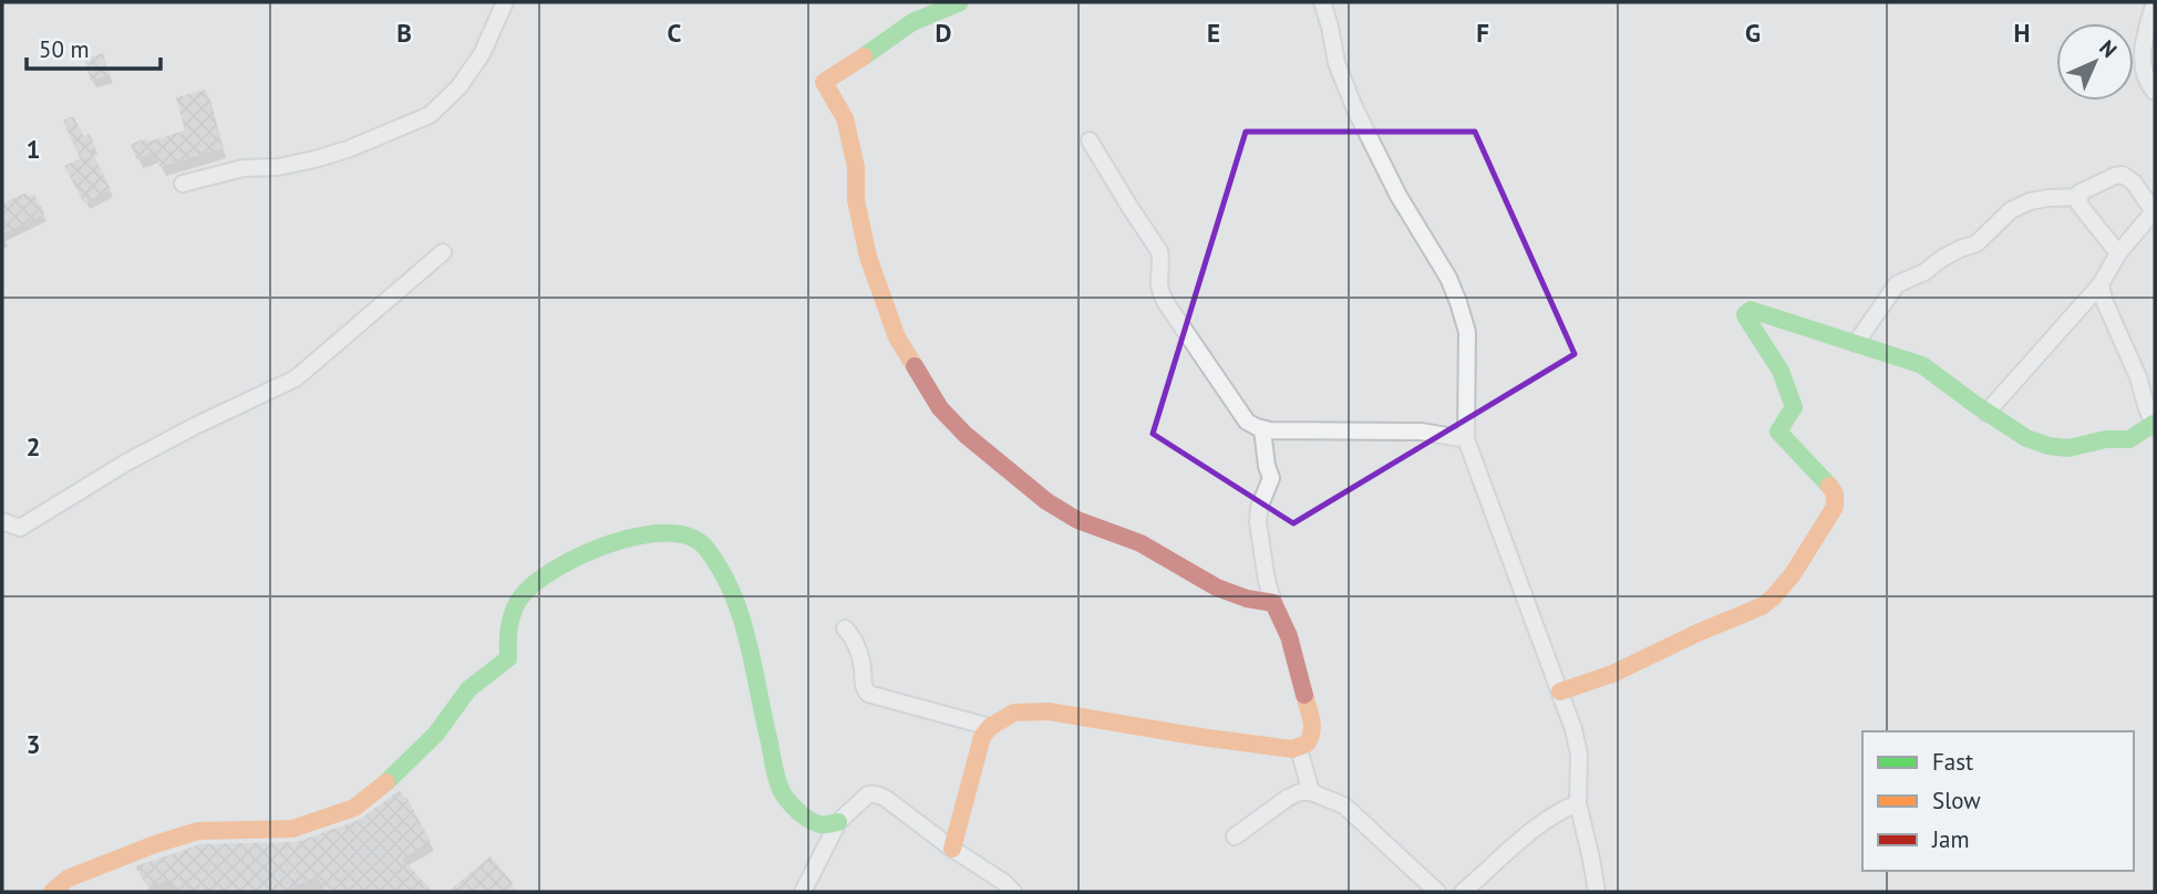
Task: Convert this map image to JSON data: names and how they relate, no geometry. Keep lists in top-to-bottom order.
{
  "legend": ["Fast", "Slow", "Jam"],
  "scale_bar": "50 m",
  "north": "top right",
  "grid": {
    "columns": [
      "B",
      "C",
      "D",
      "E",
      "F",
      "G",
      "H"
    ],
    "rows": ["1", "2", "3"]
  }
}
